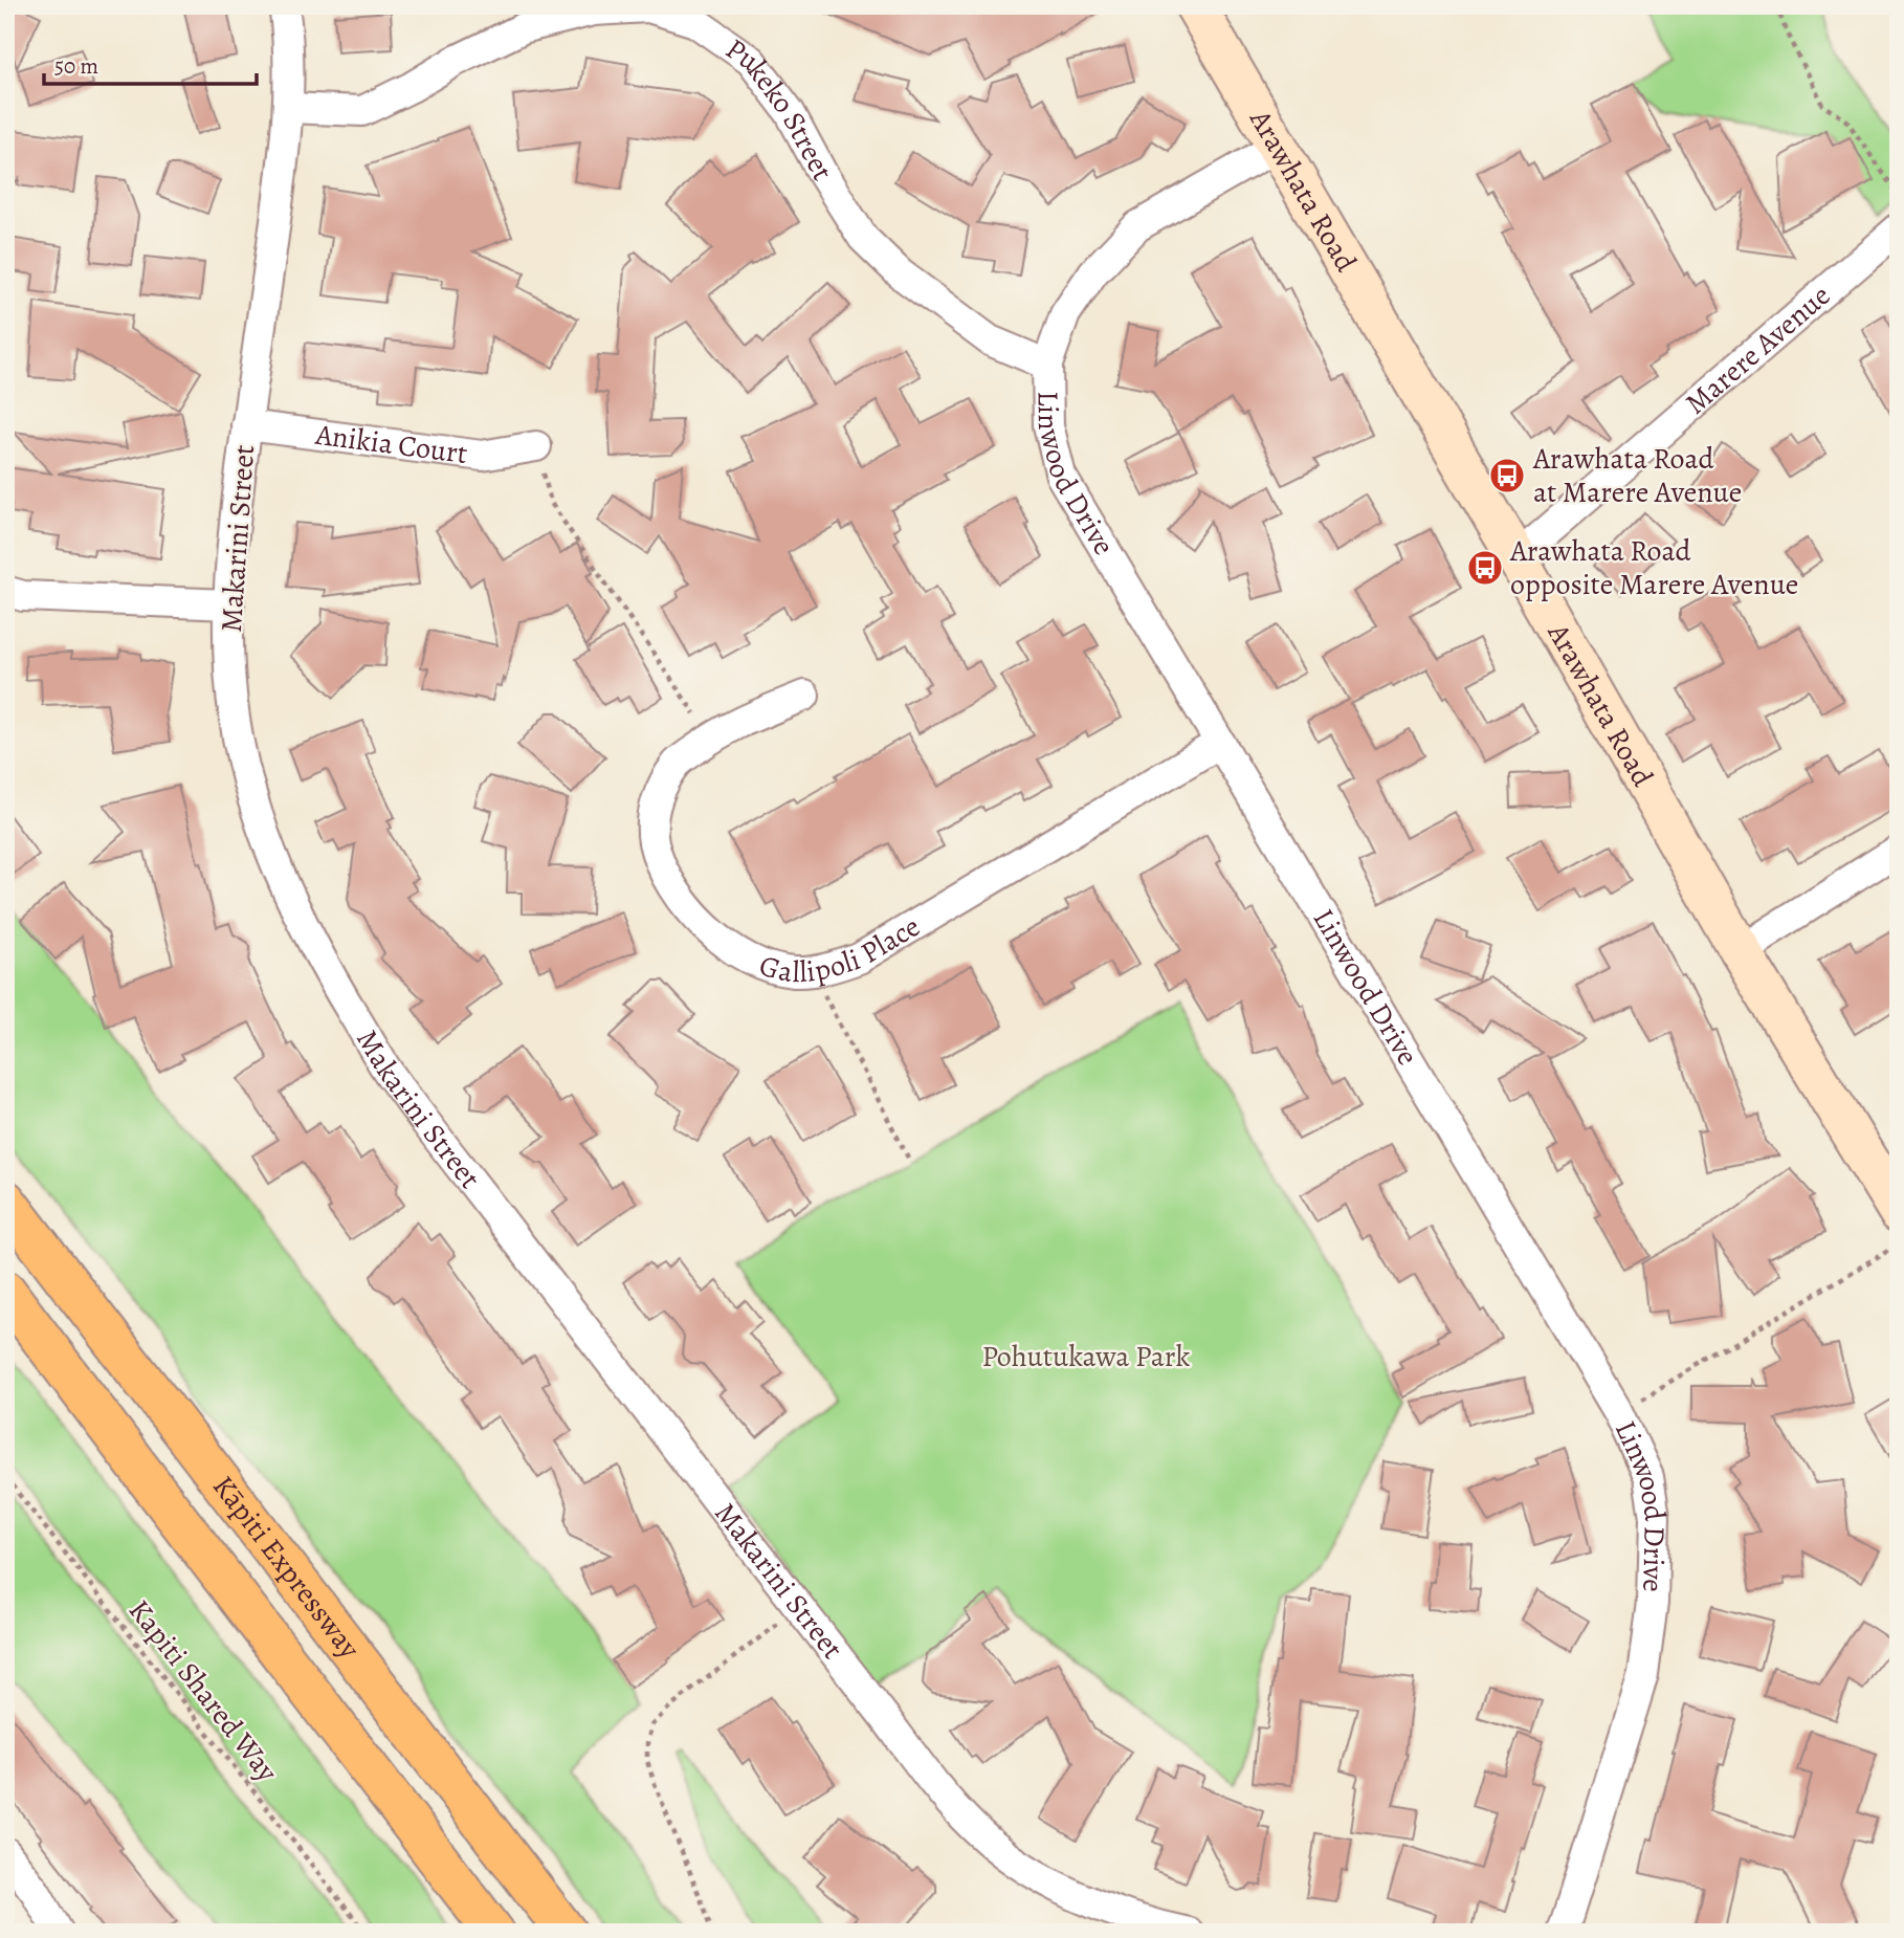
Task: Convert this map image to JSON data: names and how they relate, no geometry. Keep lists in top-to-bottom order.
{
  "streets": {
    "highway": ["Kāpiti Expressway"],
    "main road": ["Arawhata Road"],
    "street": [
      "Pukeko Street",
      "Marere Avenue",
      "Anikia Court",
      "Linwood Drive",
      "Makarini Street",
      "Gallipoli Place"
    ],
    "path": ["Kapiti Shared Way"]
  },
  "crossings": [
    ["Pukeko Street", "Linwood Drive"],
    ["Pukeko Street", "Makarini Street"],
    ["Arawhata Road", "Marere Avenue"],
    ["Arawhata Road", "Linwood Drive"],
    ["Anikia Court", "Makarini Street"],
    ["Linwood Drive", "Gallipoli Place"]
  ],
  "parks": ["Pohutukawa Park"],
  "places": {
    "bus stop": ["Arawhata Road at Marere Avenue", "Arawhata Road opposite Marere Avenue"]
  },
  "scale_bar": "50 m"
}
